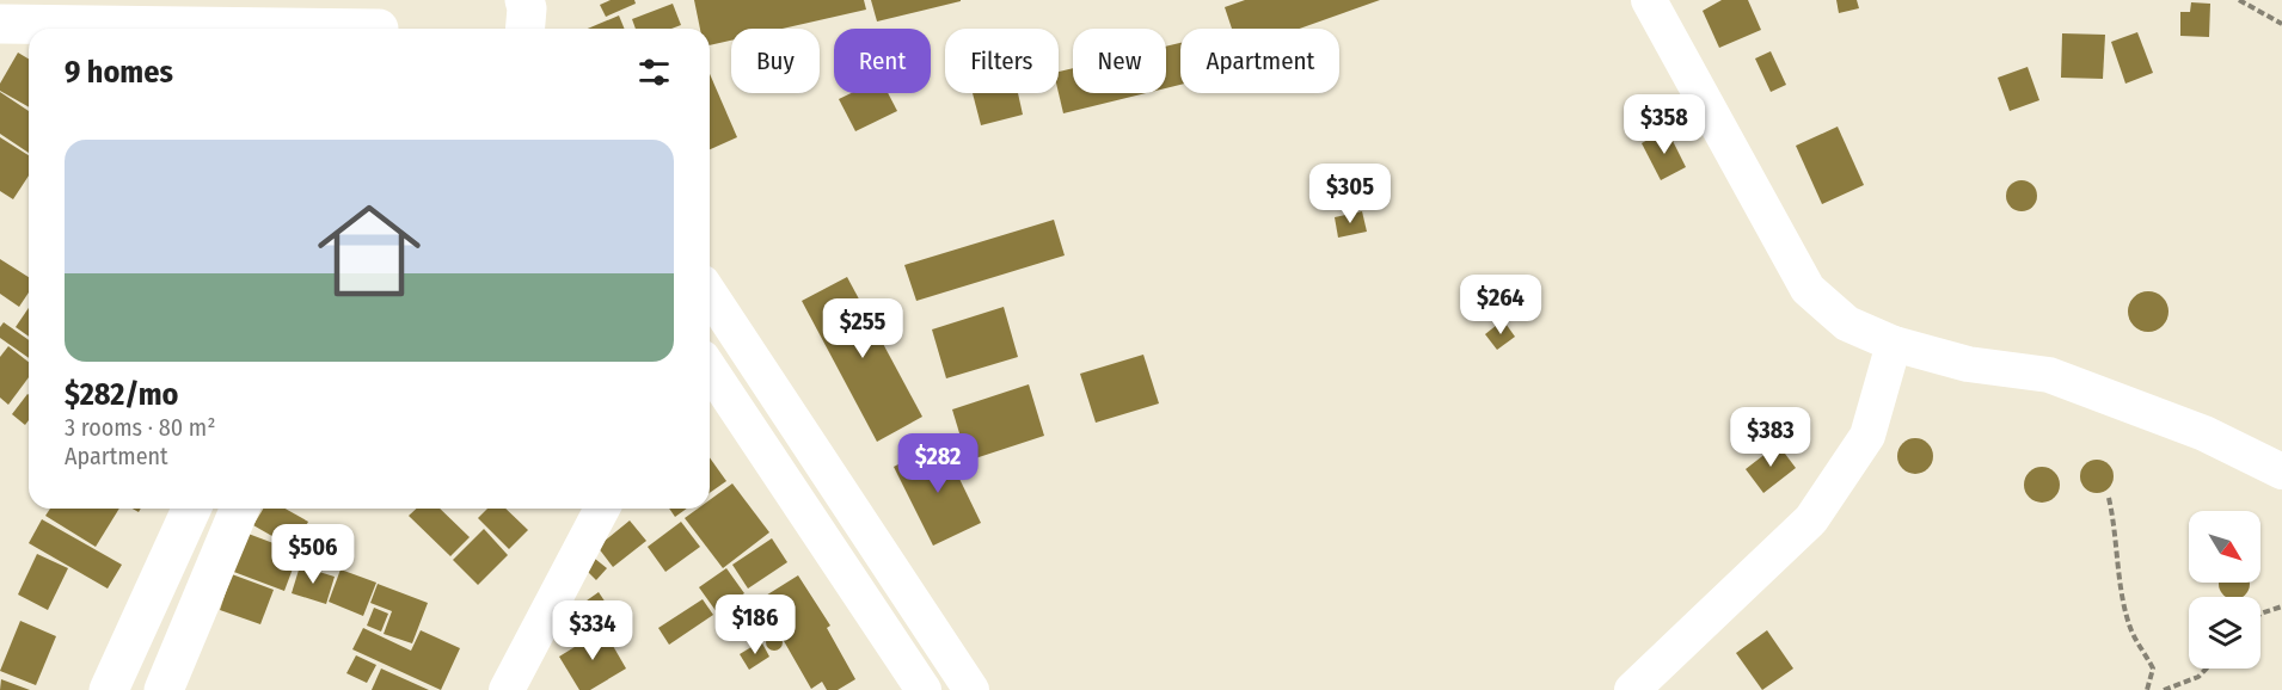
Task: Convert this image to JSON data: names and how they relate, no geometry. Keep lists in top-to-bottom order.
{
  "north": "bottom right",
  "page": {
    "chip": [
      "Buy",
      "Rent",
      "Filters",
      "New",
      "Apartment"
    ],
    "heading": "9 homes",
    "price": [
      "$358",
      "$305",
      "$264",
      "$255",
      "$383",
      "$282",
      "$506",
      "$186",
      "$334"
    ],
    "list": [
      {
        "name": "$282/mo",
        "note": "3 rooms · 80 m² · Apartment"
      }
    ]
  }
}
